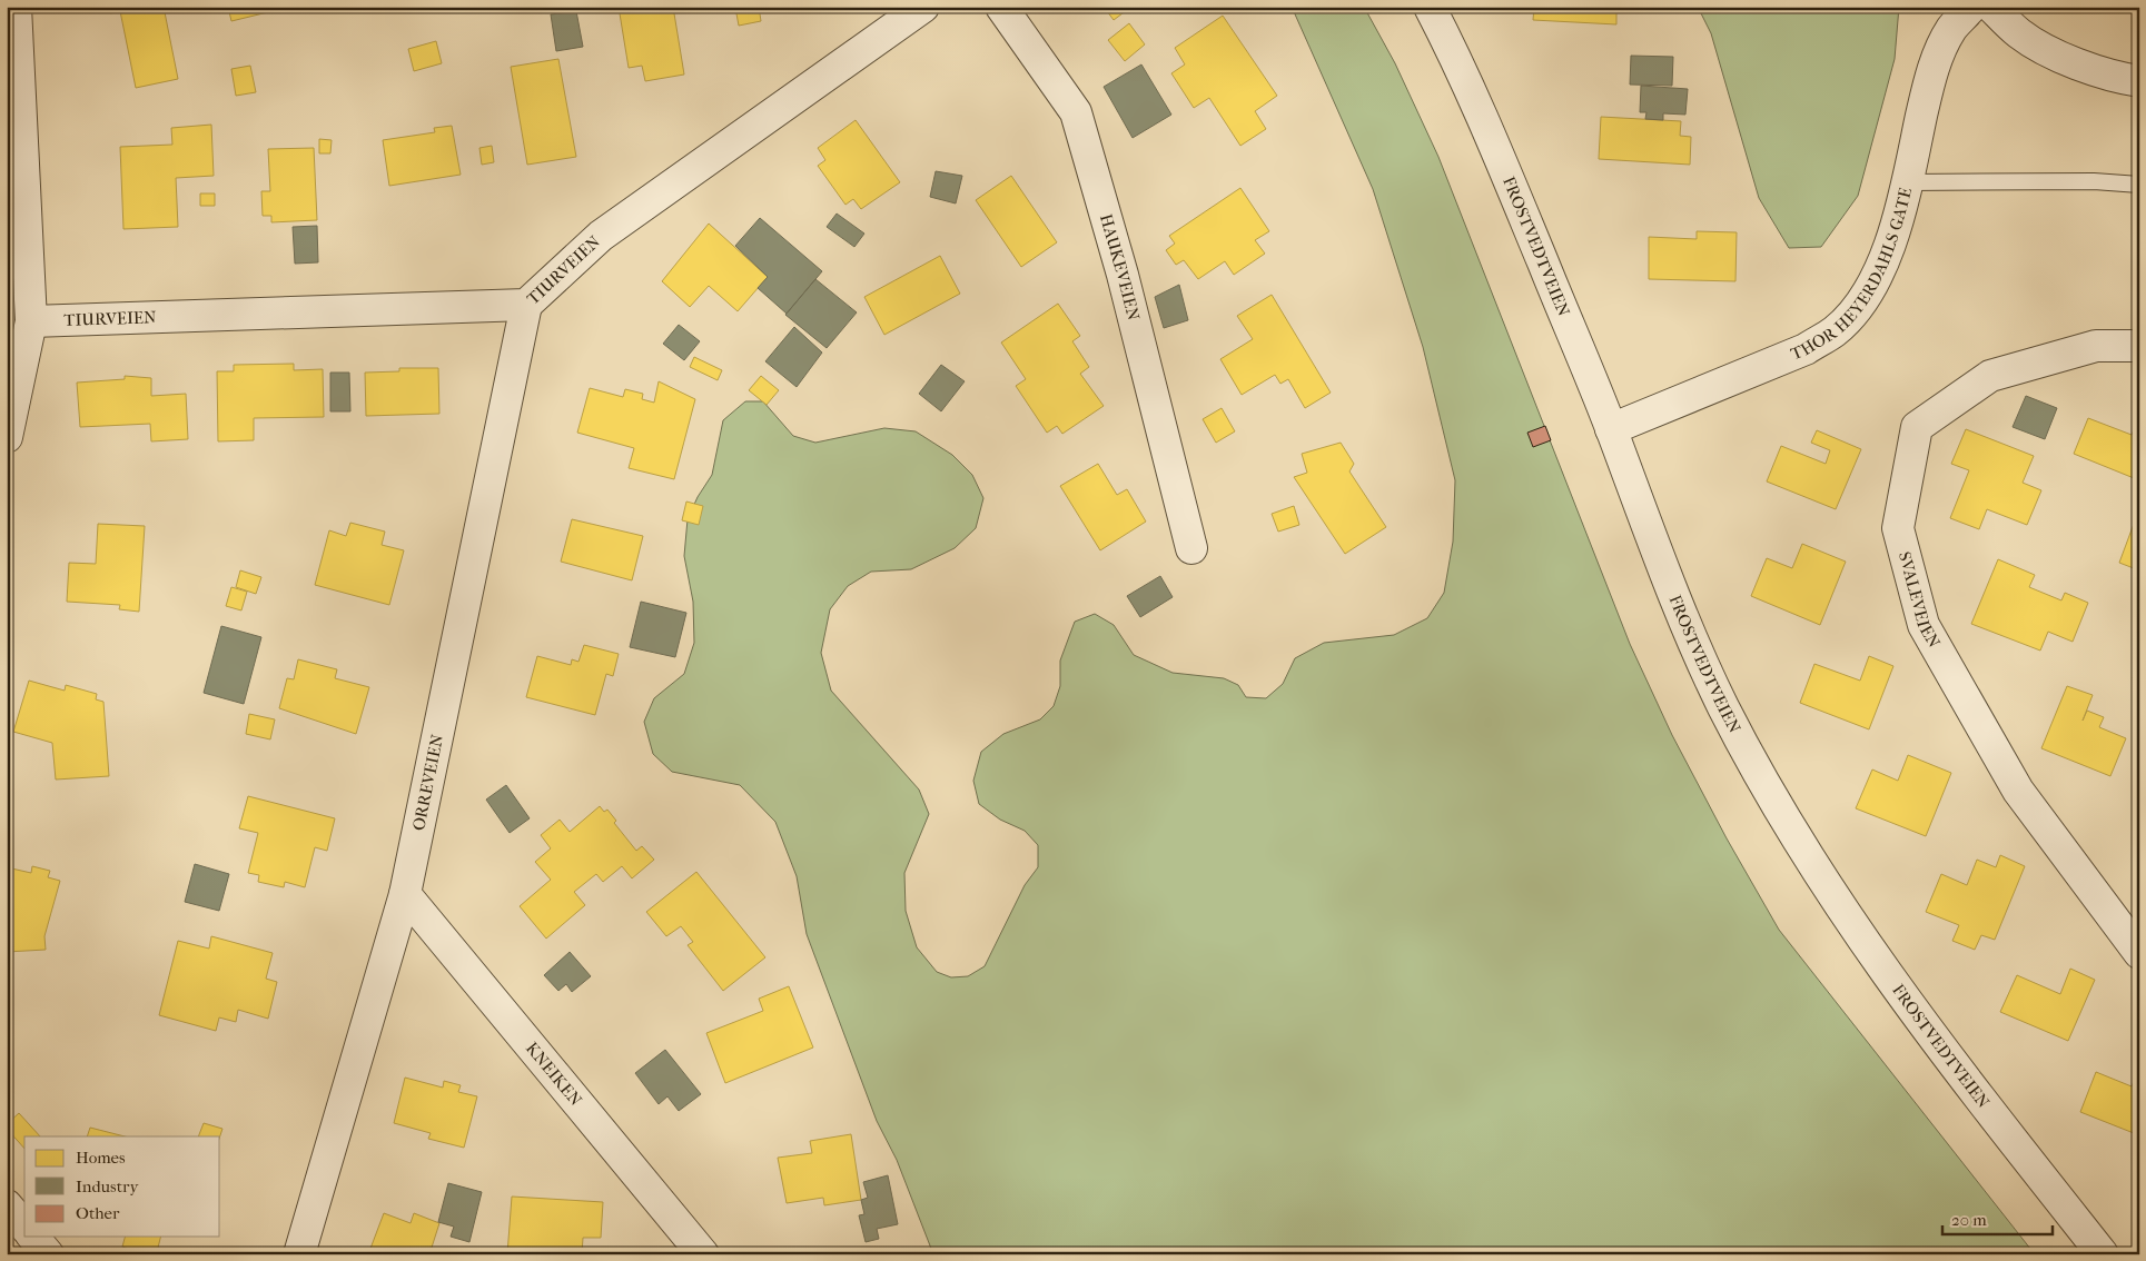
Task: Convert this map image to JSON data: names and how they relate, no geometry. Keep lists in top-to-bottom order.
{
  "streets": {
    "street": [
      "FROSTVEDTVEIEN",
      "HAUKEVEIEN",
      "THOR HEYERDAHLS GATE",
      "TIURVEIEN",
      "SVALEVEIEN",
      "ORREVEIEN",
      "KNEIKEN"
    ]
  },
  "crossings": [
    ["FROSTVEDTVEIEN", "THOR HEYERDAHLS GATE"],
    ["TIURVEIEN", "ORREVEIEN"],
    ["ORREVEIEN", "KNEIKEN"]
  ],
  "legend": ["Homes", "Industry", "Other"],
  "scale_bar": "20 m"
}
